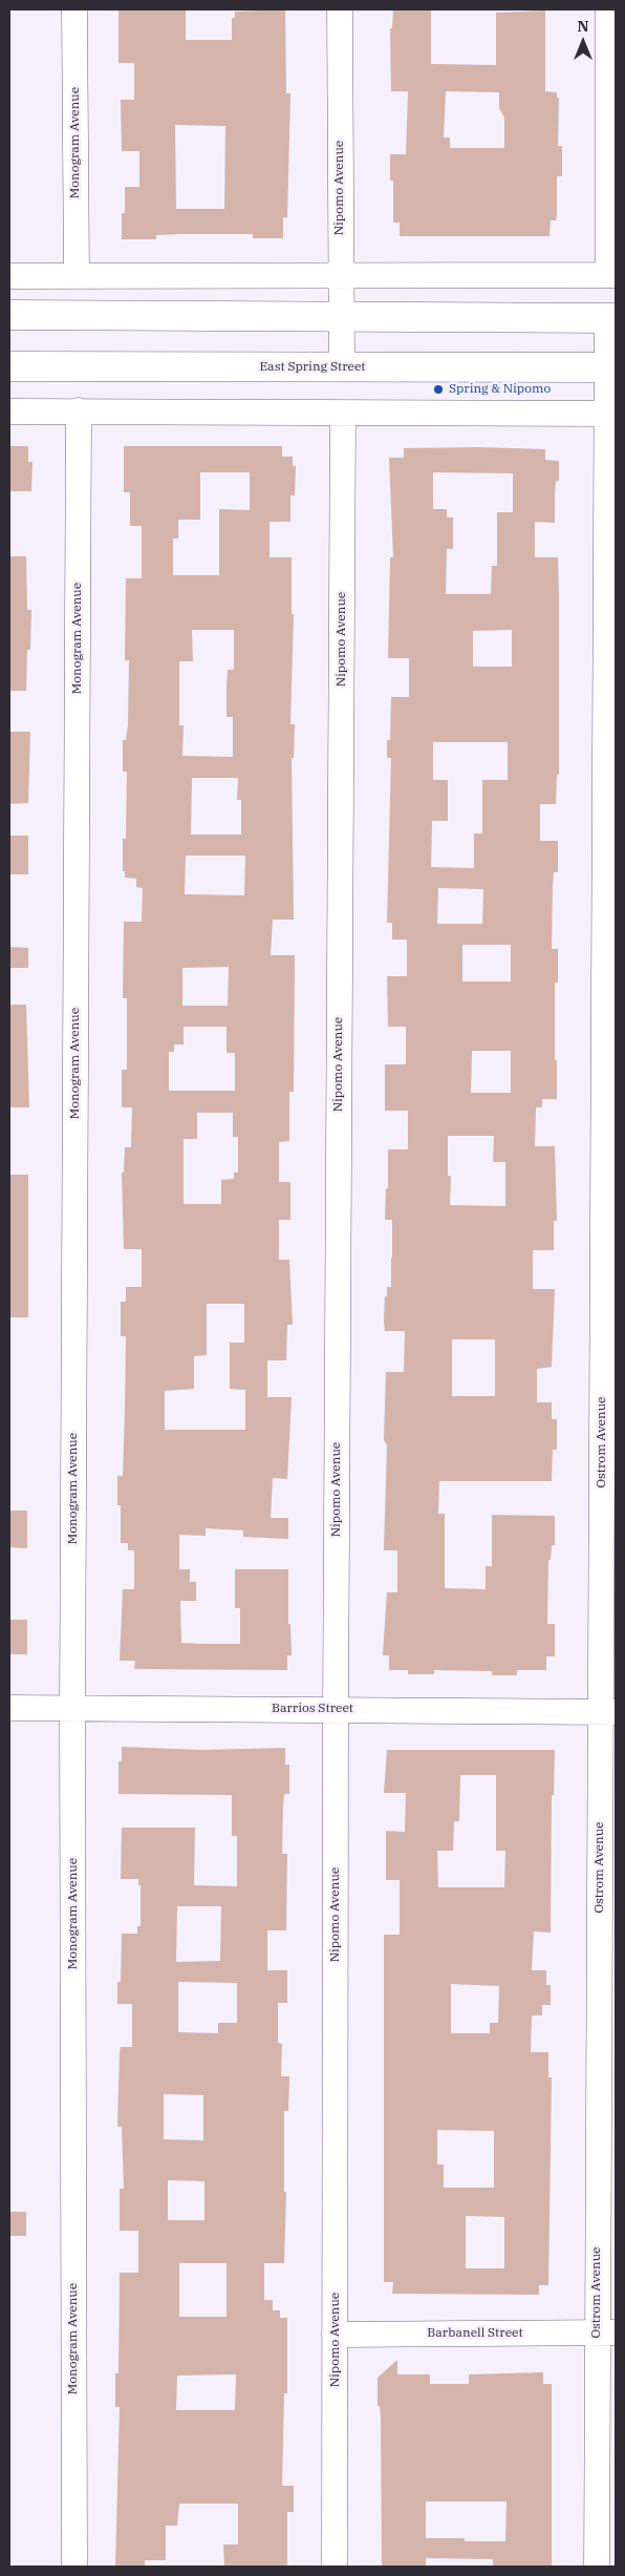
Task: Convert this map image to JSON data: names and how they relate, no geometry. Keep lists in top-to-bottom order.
{
  "streets": {
    "main road": ["East Spring Street"],
    "street": [
      "Monogram Avenue",
      "Nipomo Avenue",
      "Ostrom Avenue",
      "Barrios Street",
      "Barbanell Street"
    ]
  },
  "crossings": [
    ["Monogram Avenue", "Barrios Street"],
    ["Nipomo Avenue", "East Spring Street"],
    ["Nipomo Avenue", "Barrios Street"],
    ["Nipomo Avenue", "Barbanell Street"],
    ["East Spring Street", "Ostrom Avenue"],
    ["Ostrom Avenue", "Barrios Street"],
    ["Ostrom Avenue", "Barbanell Street"]
  ],
  "places": ["Spring & Nipomo"],
  "north": "top"
}
